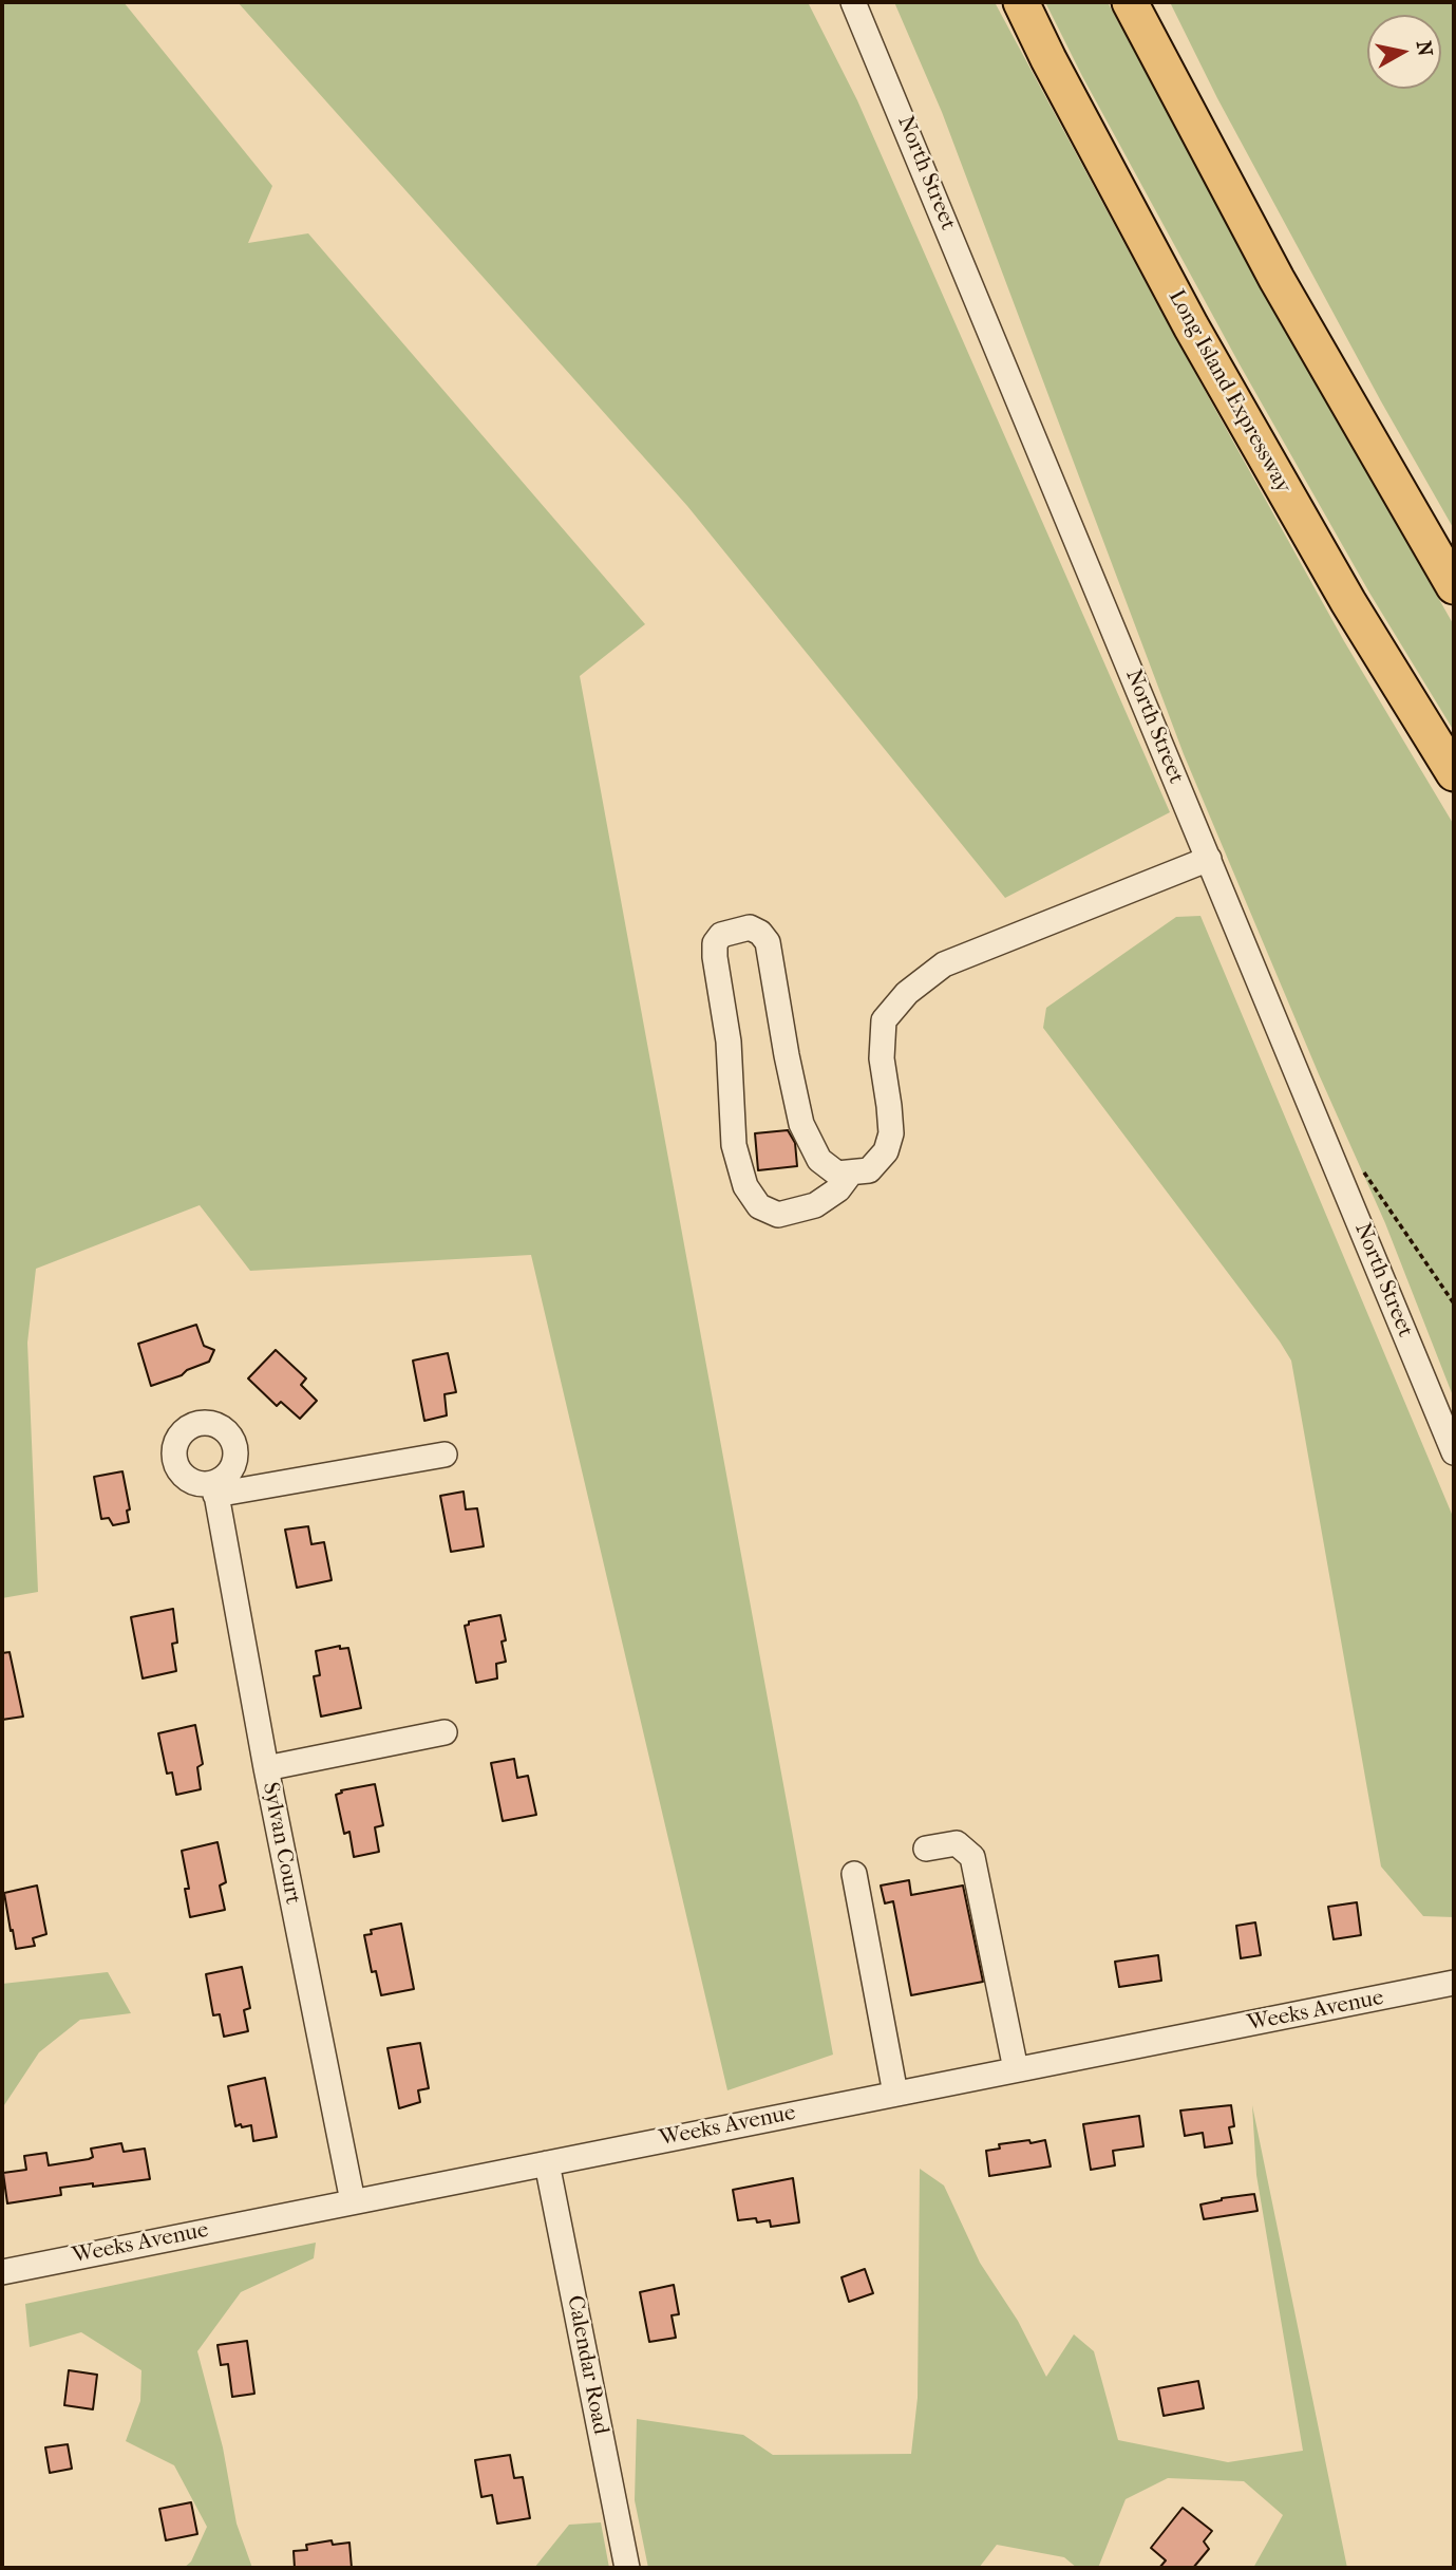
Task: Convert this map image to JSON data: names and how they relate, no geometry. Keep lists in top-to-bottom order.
{
  "streets": {
    "highway": ["Long Island Expressway"],
    "street": [
      "North Street",
      "Sylvan Court",
      "Weeks Avenue",
      "Calendar Road"
    ]
  },
  "crossings": [
    ["Sylvan Court", "Weeks Avenue"],
    ["Weeks Avenue", "Calendar Road"]
  ],
  "north": "right"
}
